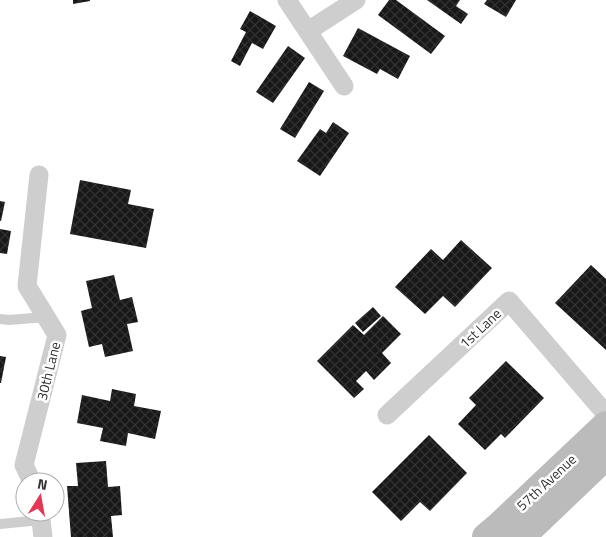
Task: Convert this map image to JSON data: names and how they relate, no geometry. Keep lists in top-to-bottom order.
{
  "streets": {
    "street": ["1st Lane", "30th Lane", "57th Avenue"]
  },
  "north": "top"
}
